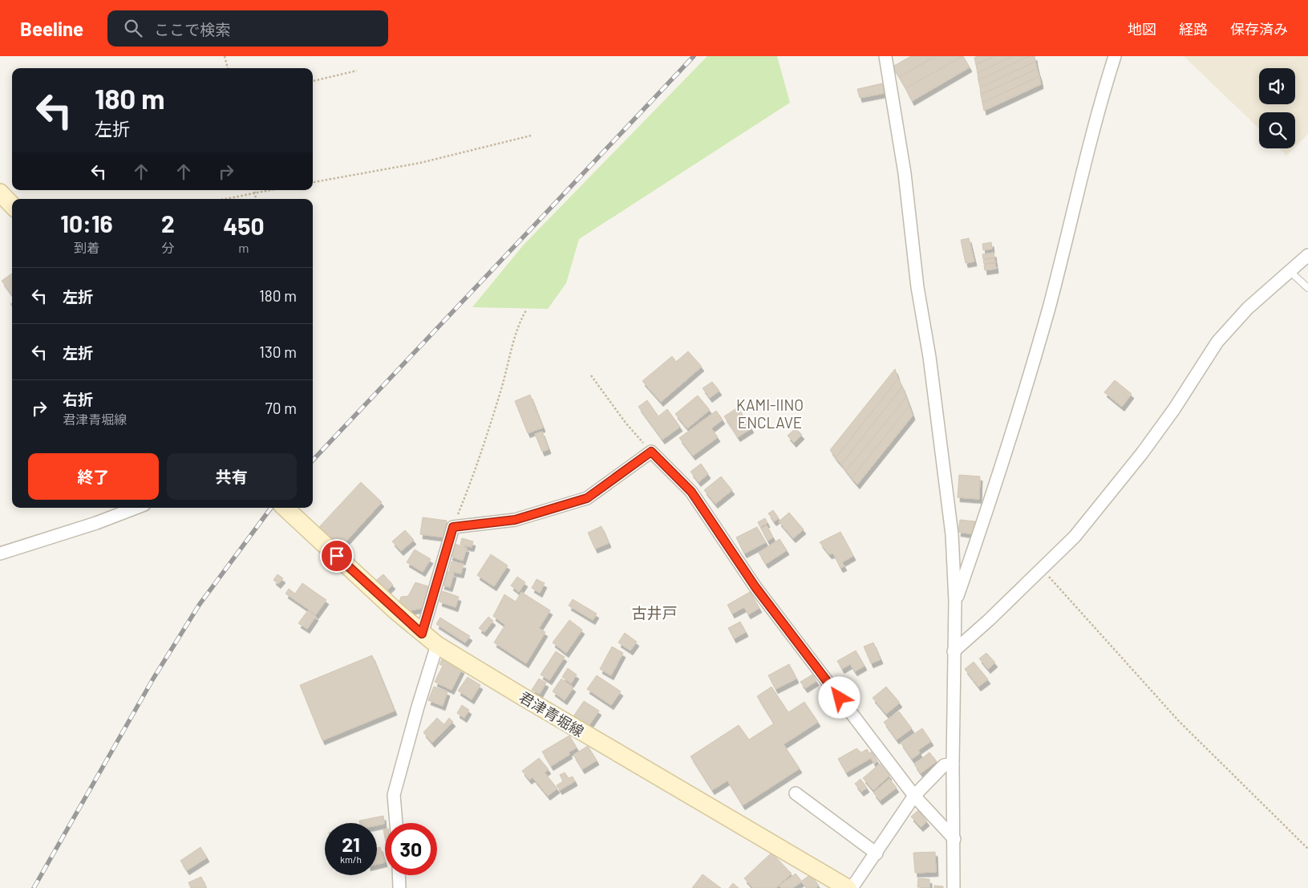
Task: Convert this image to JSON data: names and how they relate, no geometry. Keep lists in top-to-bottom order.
{
  "streets": {
    "main road": ["君津青堀線"]
  },
  "districts": ["KAMI-IINO ENCLAVE", "古井戸"],
  "page": {
    "header": "Beeline",
    "search": "ここで検索",
    "nav": ["地図", "経路", "保存済み"],
    "turn": ["180 m", "左折"],
    "eta": [
      "10:16",
      "到着",
      "2",
      "分",
      "450",
      "m"
    ],
    "list": [
      {
        "name": "左折",
        "value": "180 m"
      },
      {
        "name": "左折",
        "value": "130 m"
      },
      {
        "name": "右折",
        "note": "君津青堀線",
        "value": "70 m"
      }
    ],
    "buttons": ["終了", "共有"],
    "speed": "21 km/h",
    "limit": "30"
  }
}
